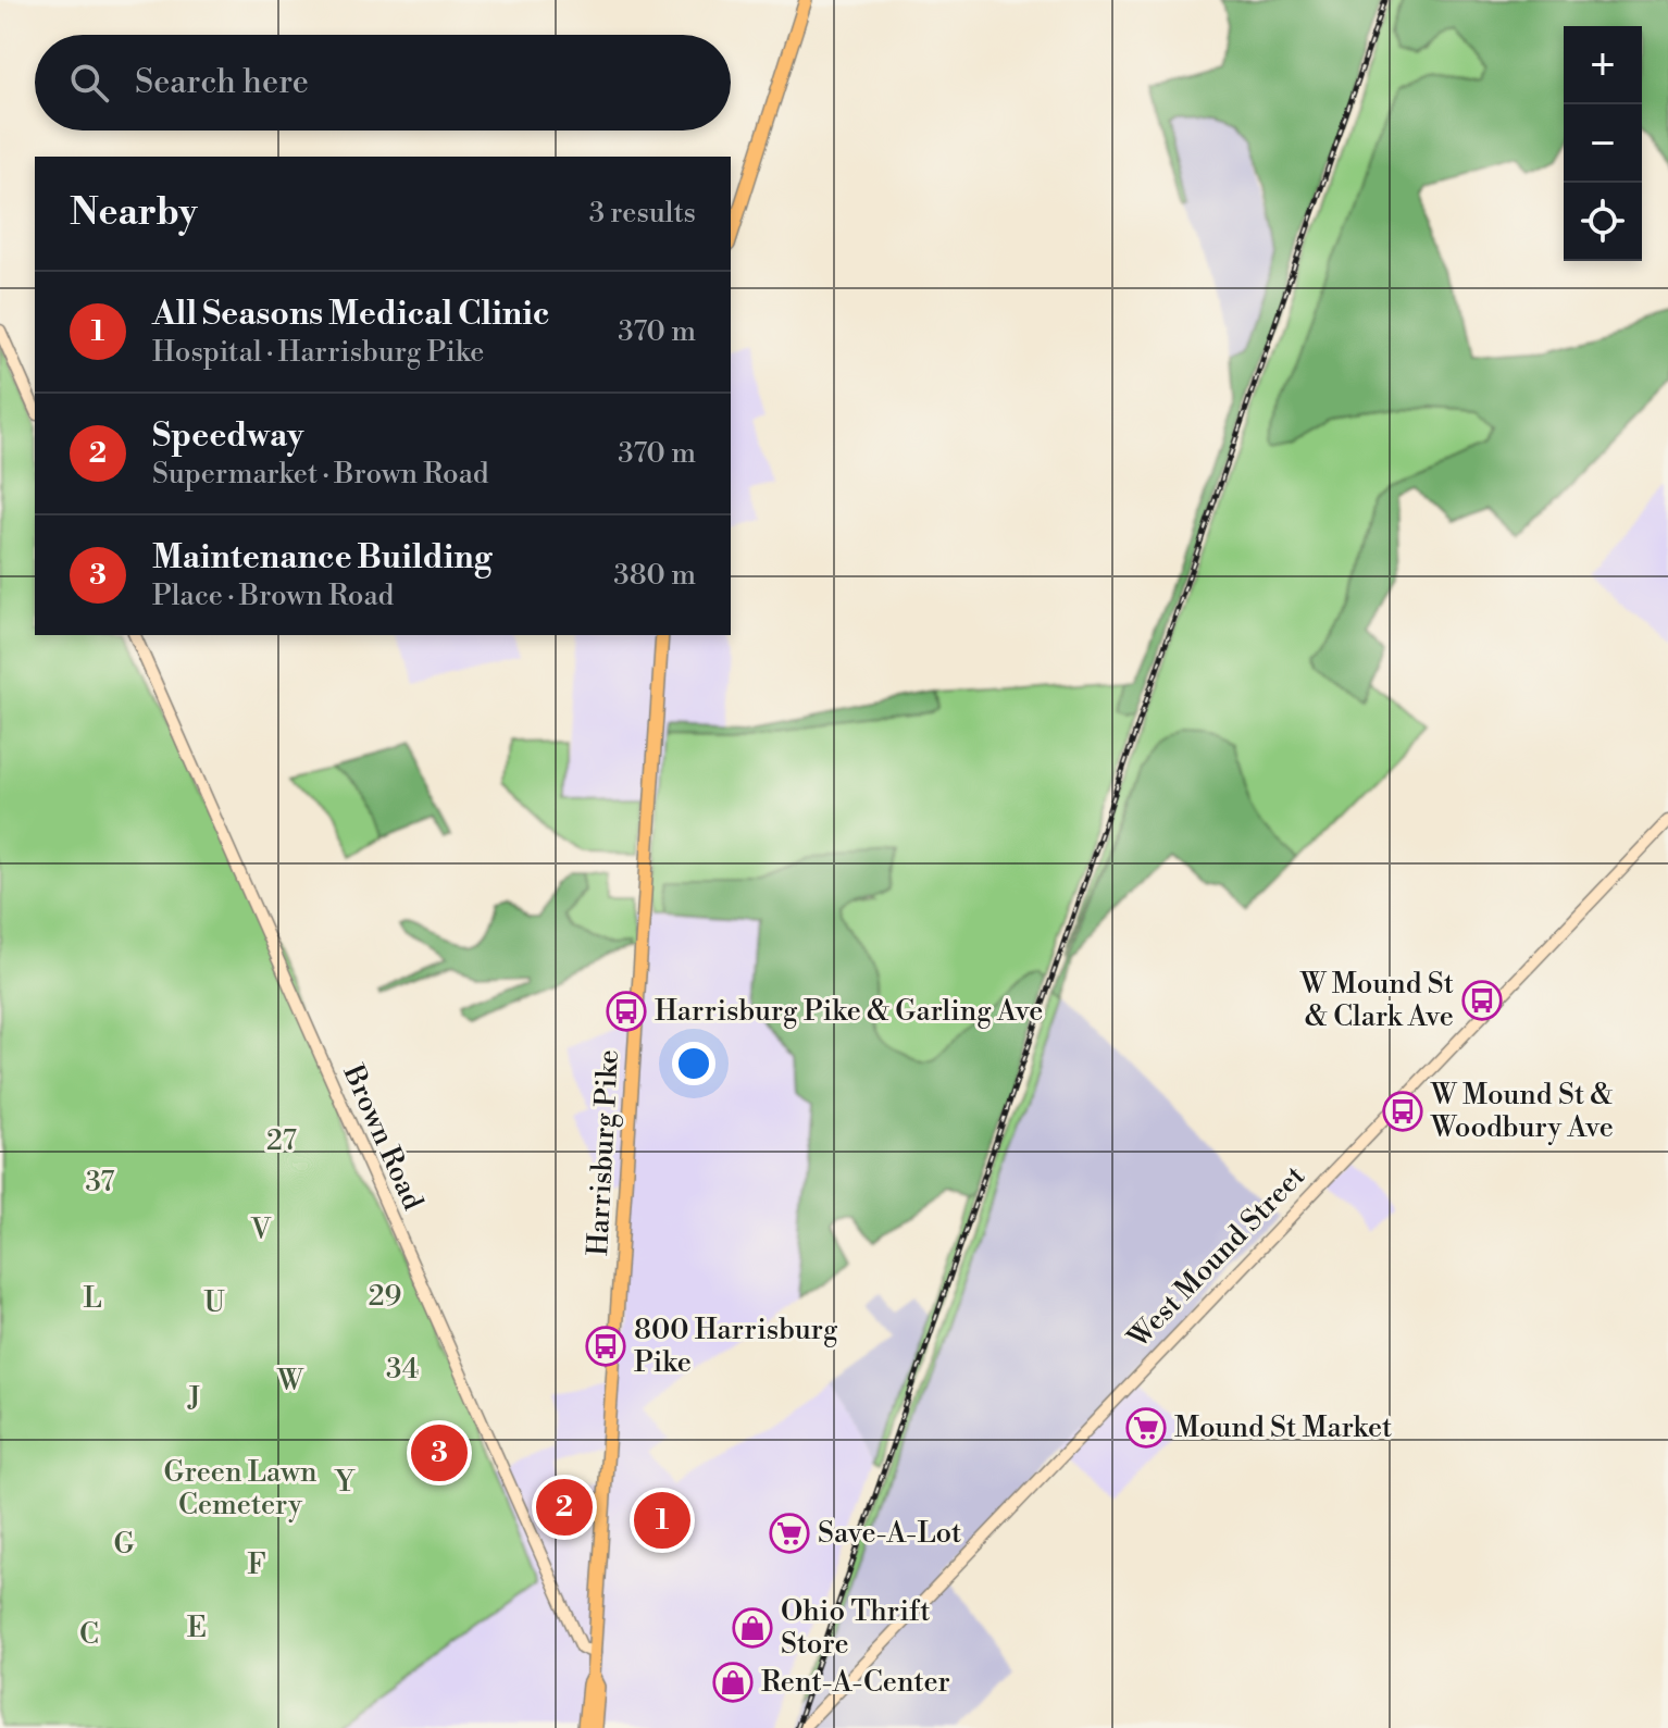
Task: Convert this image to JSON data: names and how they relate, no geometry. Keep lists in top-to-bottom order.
{
  "streets": {
    "main road": ["Harrisburg Pike"],
    "street": ["Brown Road", "West Mound Street"]
  },
  "crossings": [
    ["Brown Road", "Harrisburg Pike"]
  ],
  "parks": [
    "27",
    "37",
    "V",
    "29",
    "L",
    "U",
    "34",
    "W",
    "J",
    "Green Lawn Cemetery",
    "Y",
    "G",
    "F",
    "E",
    "C"
  ],
  "places": {
    "bus stop": [
      "W Mound St & Clark Ave",
      "Harrisburg Pike & Garling Ave",
      "W Mound St & Woodbury Ave",
      "800 Harrisburg Pike"
    ],
    "supermarket": ["Mound St Market", "Save-A-Lot"],
    "shop": ["Ohio Thrift Store", "Rent-A-Center"]
  },
  "page": {
    "map_buttons": ["+", "−"],
    "search": "Search here",
    "heading": ["Nearby", "3 results"],
    "list": [
      {
        "mark": "1",
        "name": "All Seasons Medical Clinic",
        "note": "Hospital · Harrisburg Pike",
        "value": "370 m"
      },
      {
        "mark": "2",
        "name": "Speedway",
        "note": "Supermarket · Brown Road",
        "value": "370 m"
      },
      {
        "mark": "3",
        "name": "Maintenance Building",
        "note": "Place · Brown Road",
        "value": "380 m"
      }
    ],
    "pins": ["3", "2", "1"]
  }
}
